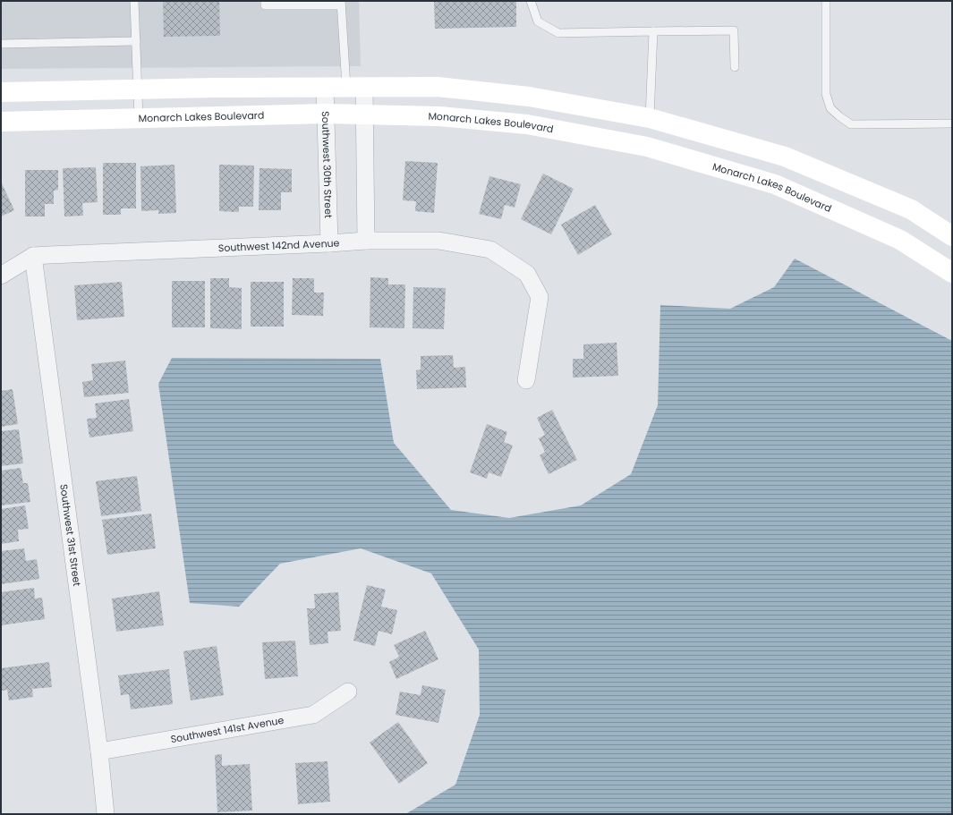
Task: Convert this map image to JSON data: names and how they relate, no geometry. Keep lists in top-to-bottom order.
{
  "streets": {
    "street": [
      "Monarch Lakes Boulevard",
      "Southwest 30th Street",
      "Southwest 142nd Avenue",
      "Southwest 31st Street",
      "Southwest 141st Avenue"
    ]
  },
  "crossings": [
    ["Monarch Lakes Boulevard", "Southwest 30th Street"],
    ["Southwest 30th Street", "Southwest 142nd Avenue"],
    ["Southwest 142nd Avenue", "Southwest 31st Street"],
    ["Southwest 31st Street", "Southwest 141st Avenue"]
  ]
}
